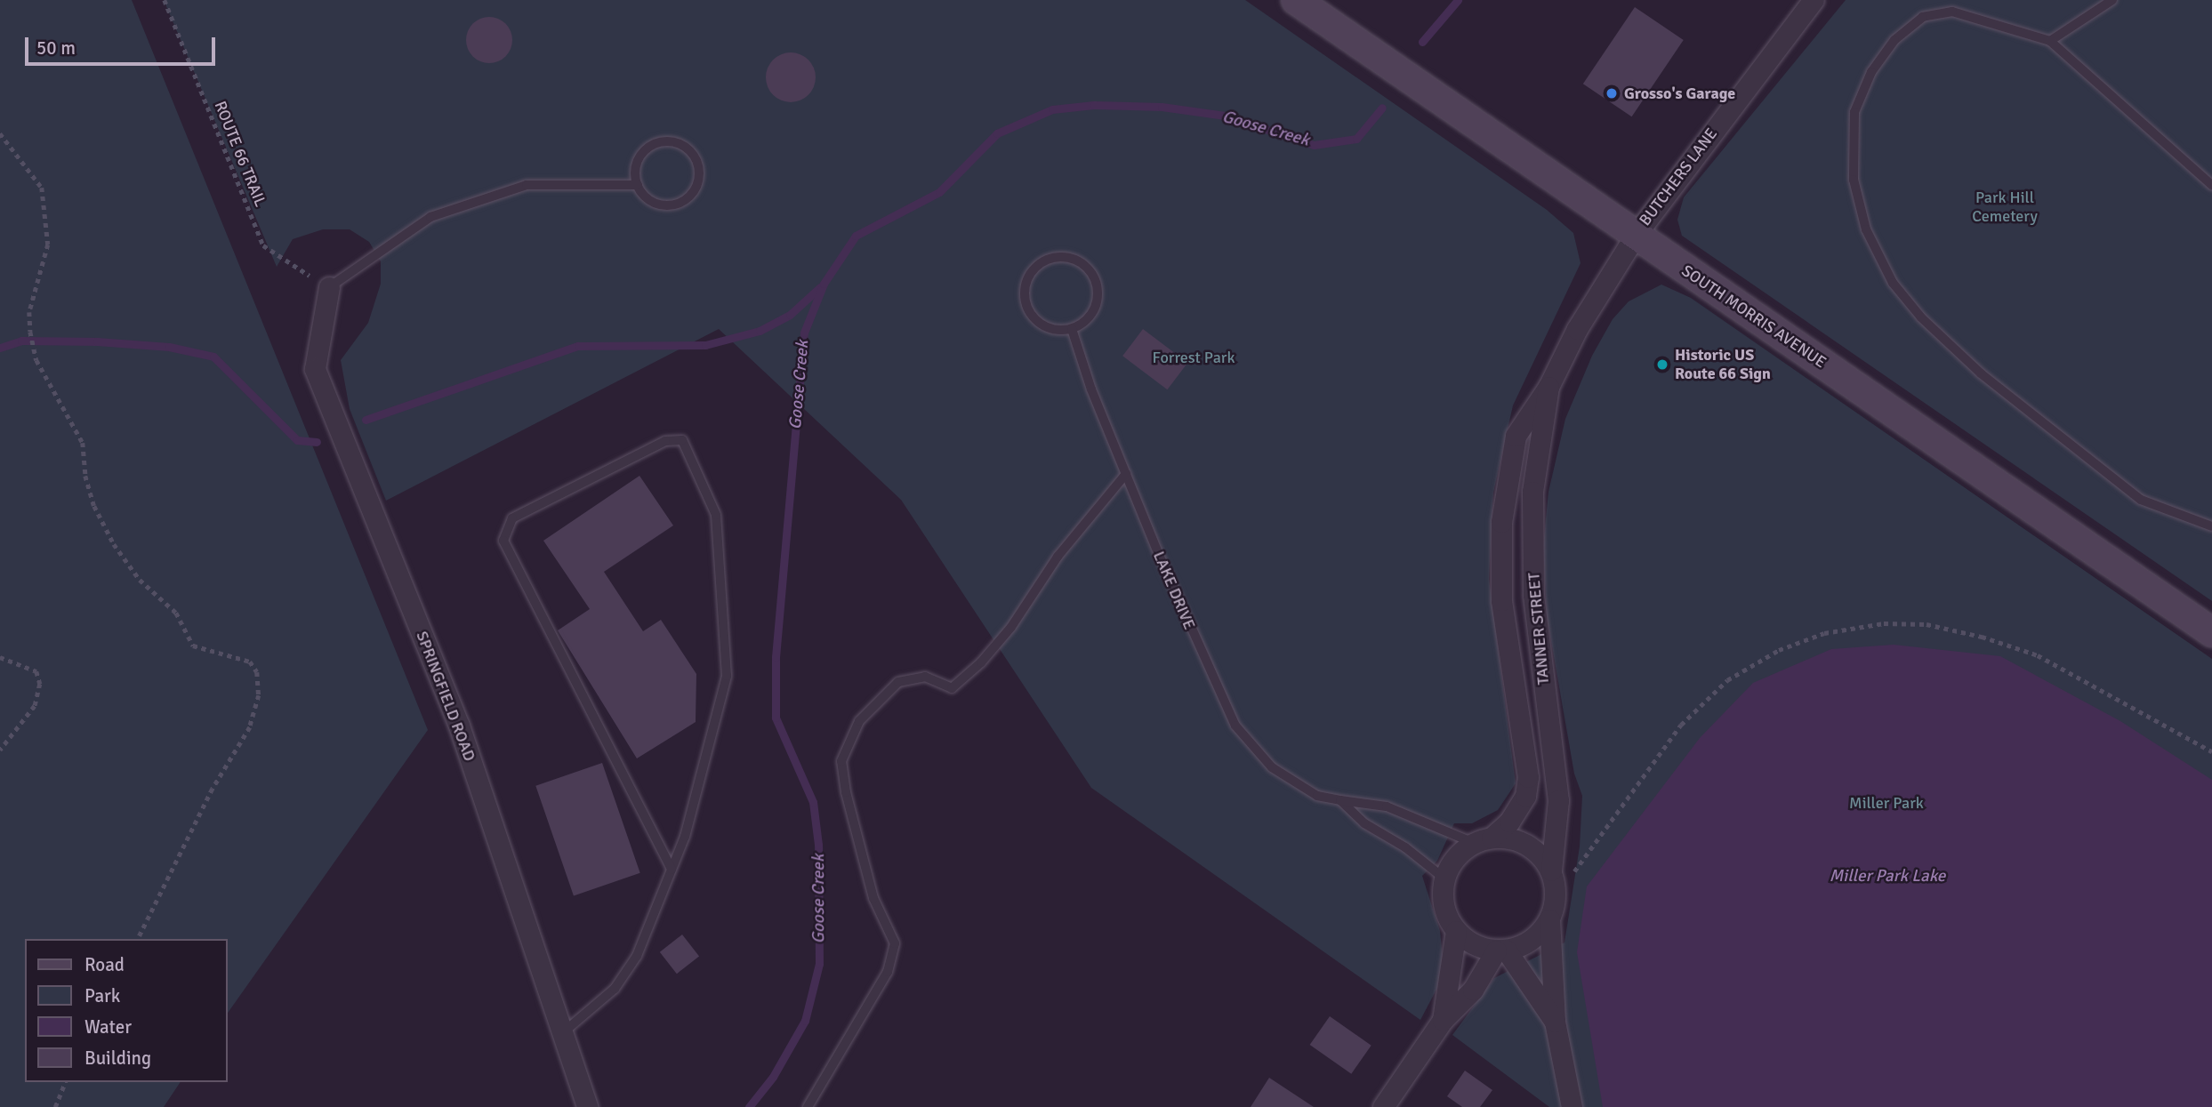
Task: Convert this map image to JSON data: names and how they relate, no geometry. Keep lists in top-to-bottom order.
{
  "streets": {
    "main road": ["SOUTH MORRIS AVENUE"],
    "street": ["BUTCHERS LANE", "TANNER STREET", "SPRINGFIELD ROAD"],
    "lane": ["LAKE DRIVE"],
    "path": ["ROUTE 66 TRAIL"]
  },
  "crossings": [
    ["ROUTE 66 TRAIL", "SPRINGFIELD ROAD"],
    ["BUTCHERS LANE", "SOUTH MORRIS AVENUE"],
    ["BUTCHERS LANE", "TANNER STREET"],
    ["SOUTH MORRIS AVENUE", "TANNER STREET"],
    ["LAKE DRIVE", "TANNER STREET"]
  ],
  "water": ["Goose Creek", "Miller Park Lake"],
  "parks": ["Park Hill Cemetery", "Forrest Park", "Miller Park"],
  "places": ["Grosso's Garage", "Historic US Route 66 Sign"],
  "legend": [
    "Road",
    "Park",
    "Water",
    "Building"
  ],
  "scale_bar": "50 m"
}
